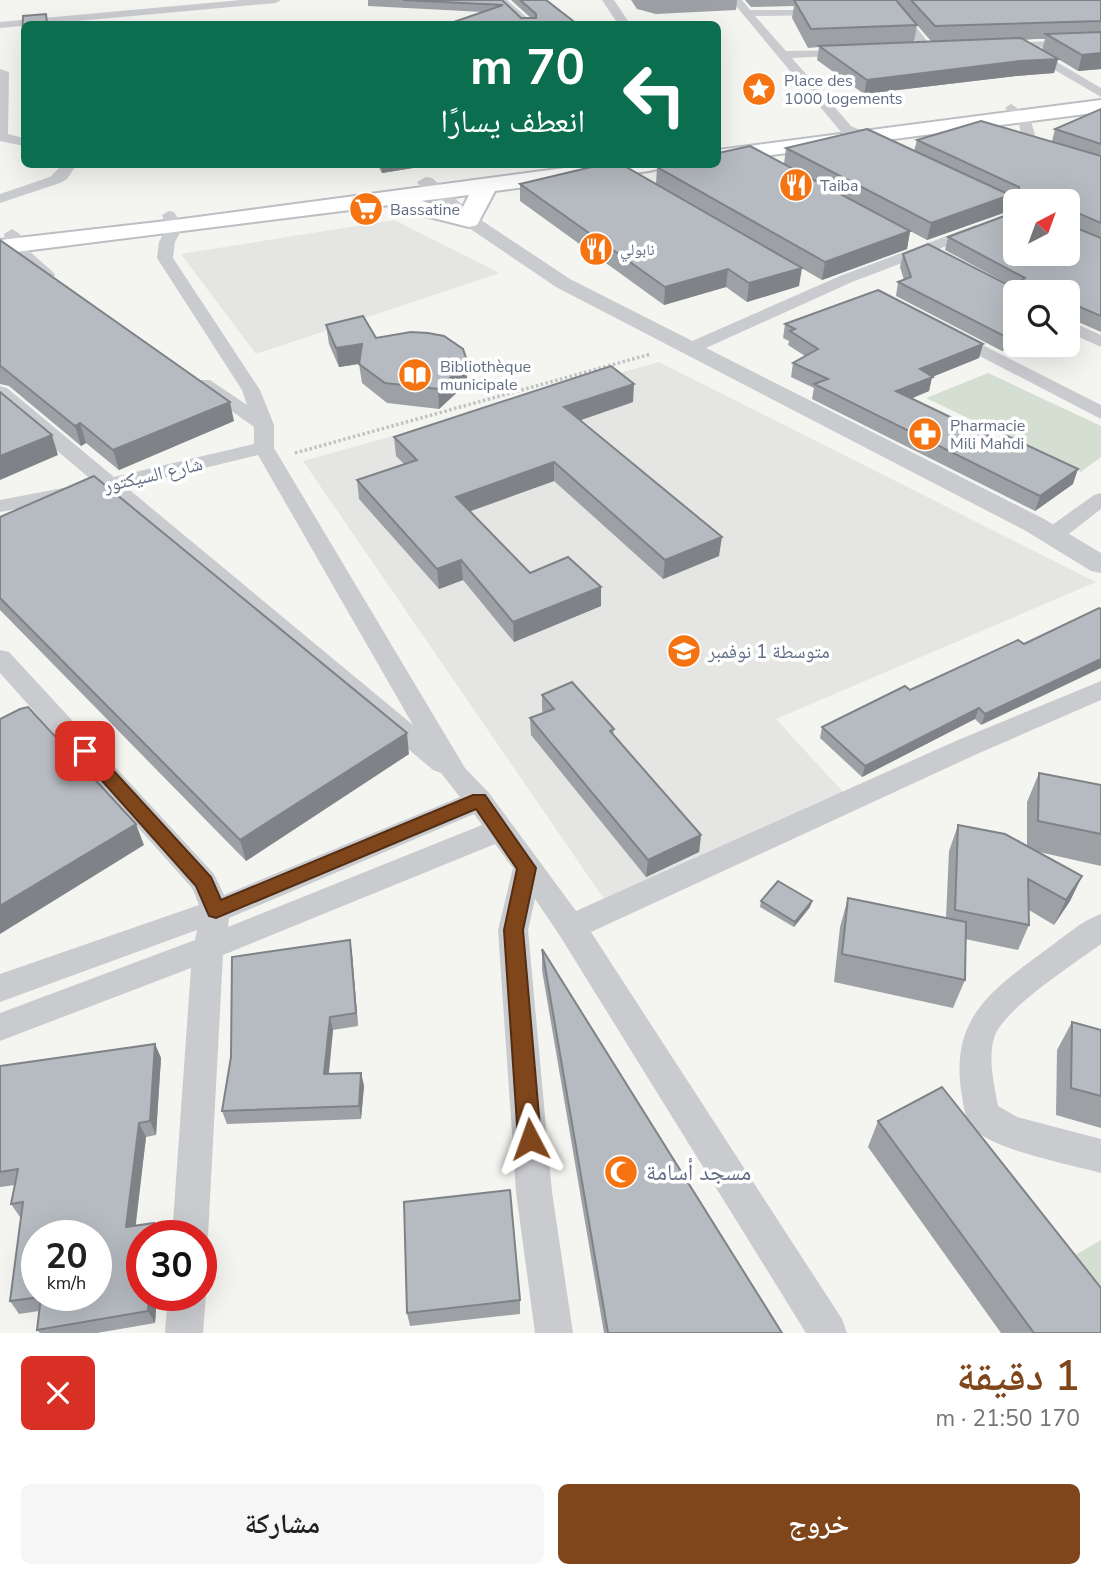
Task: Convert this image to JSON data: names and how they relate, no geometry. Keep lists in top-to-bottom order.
{
  "streets": {
    "street": ["شارع السيكتور"]
  },
  "places": {
    "place": ["Place des 1000 logements"],
    "restaurant": ["Taiba", "نابولي"],
    "supermarket": ["Bassatine"],
    "library": ["Bibliothèque municipale"],
    "pharmacy": ["Pharmacie Mili Mahdi"],
    "school or university": ["متوسطة 1 نوفمبر"],
    "mosque": ["مسجد أسامة"]
  },
  "north": "top right",
  "page": {
    "turn": ["70 m", "انعطف يسارًا"],
    "speed": "20 km/h",
    "limit": "30",
    "heading": ["1 دقيقة", "170 m · 21:50"],
    "buttons": ["خروج", "مشاركة"]
  }
}
